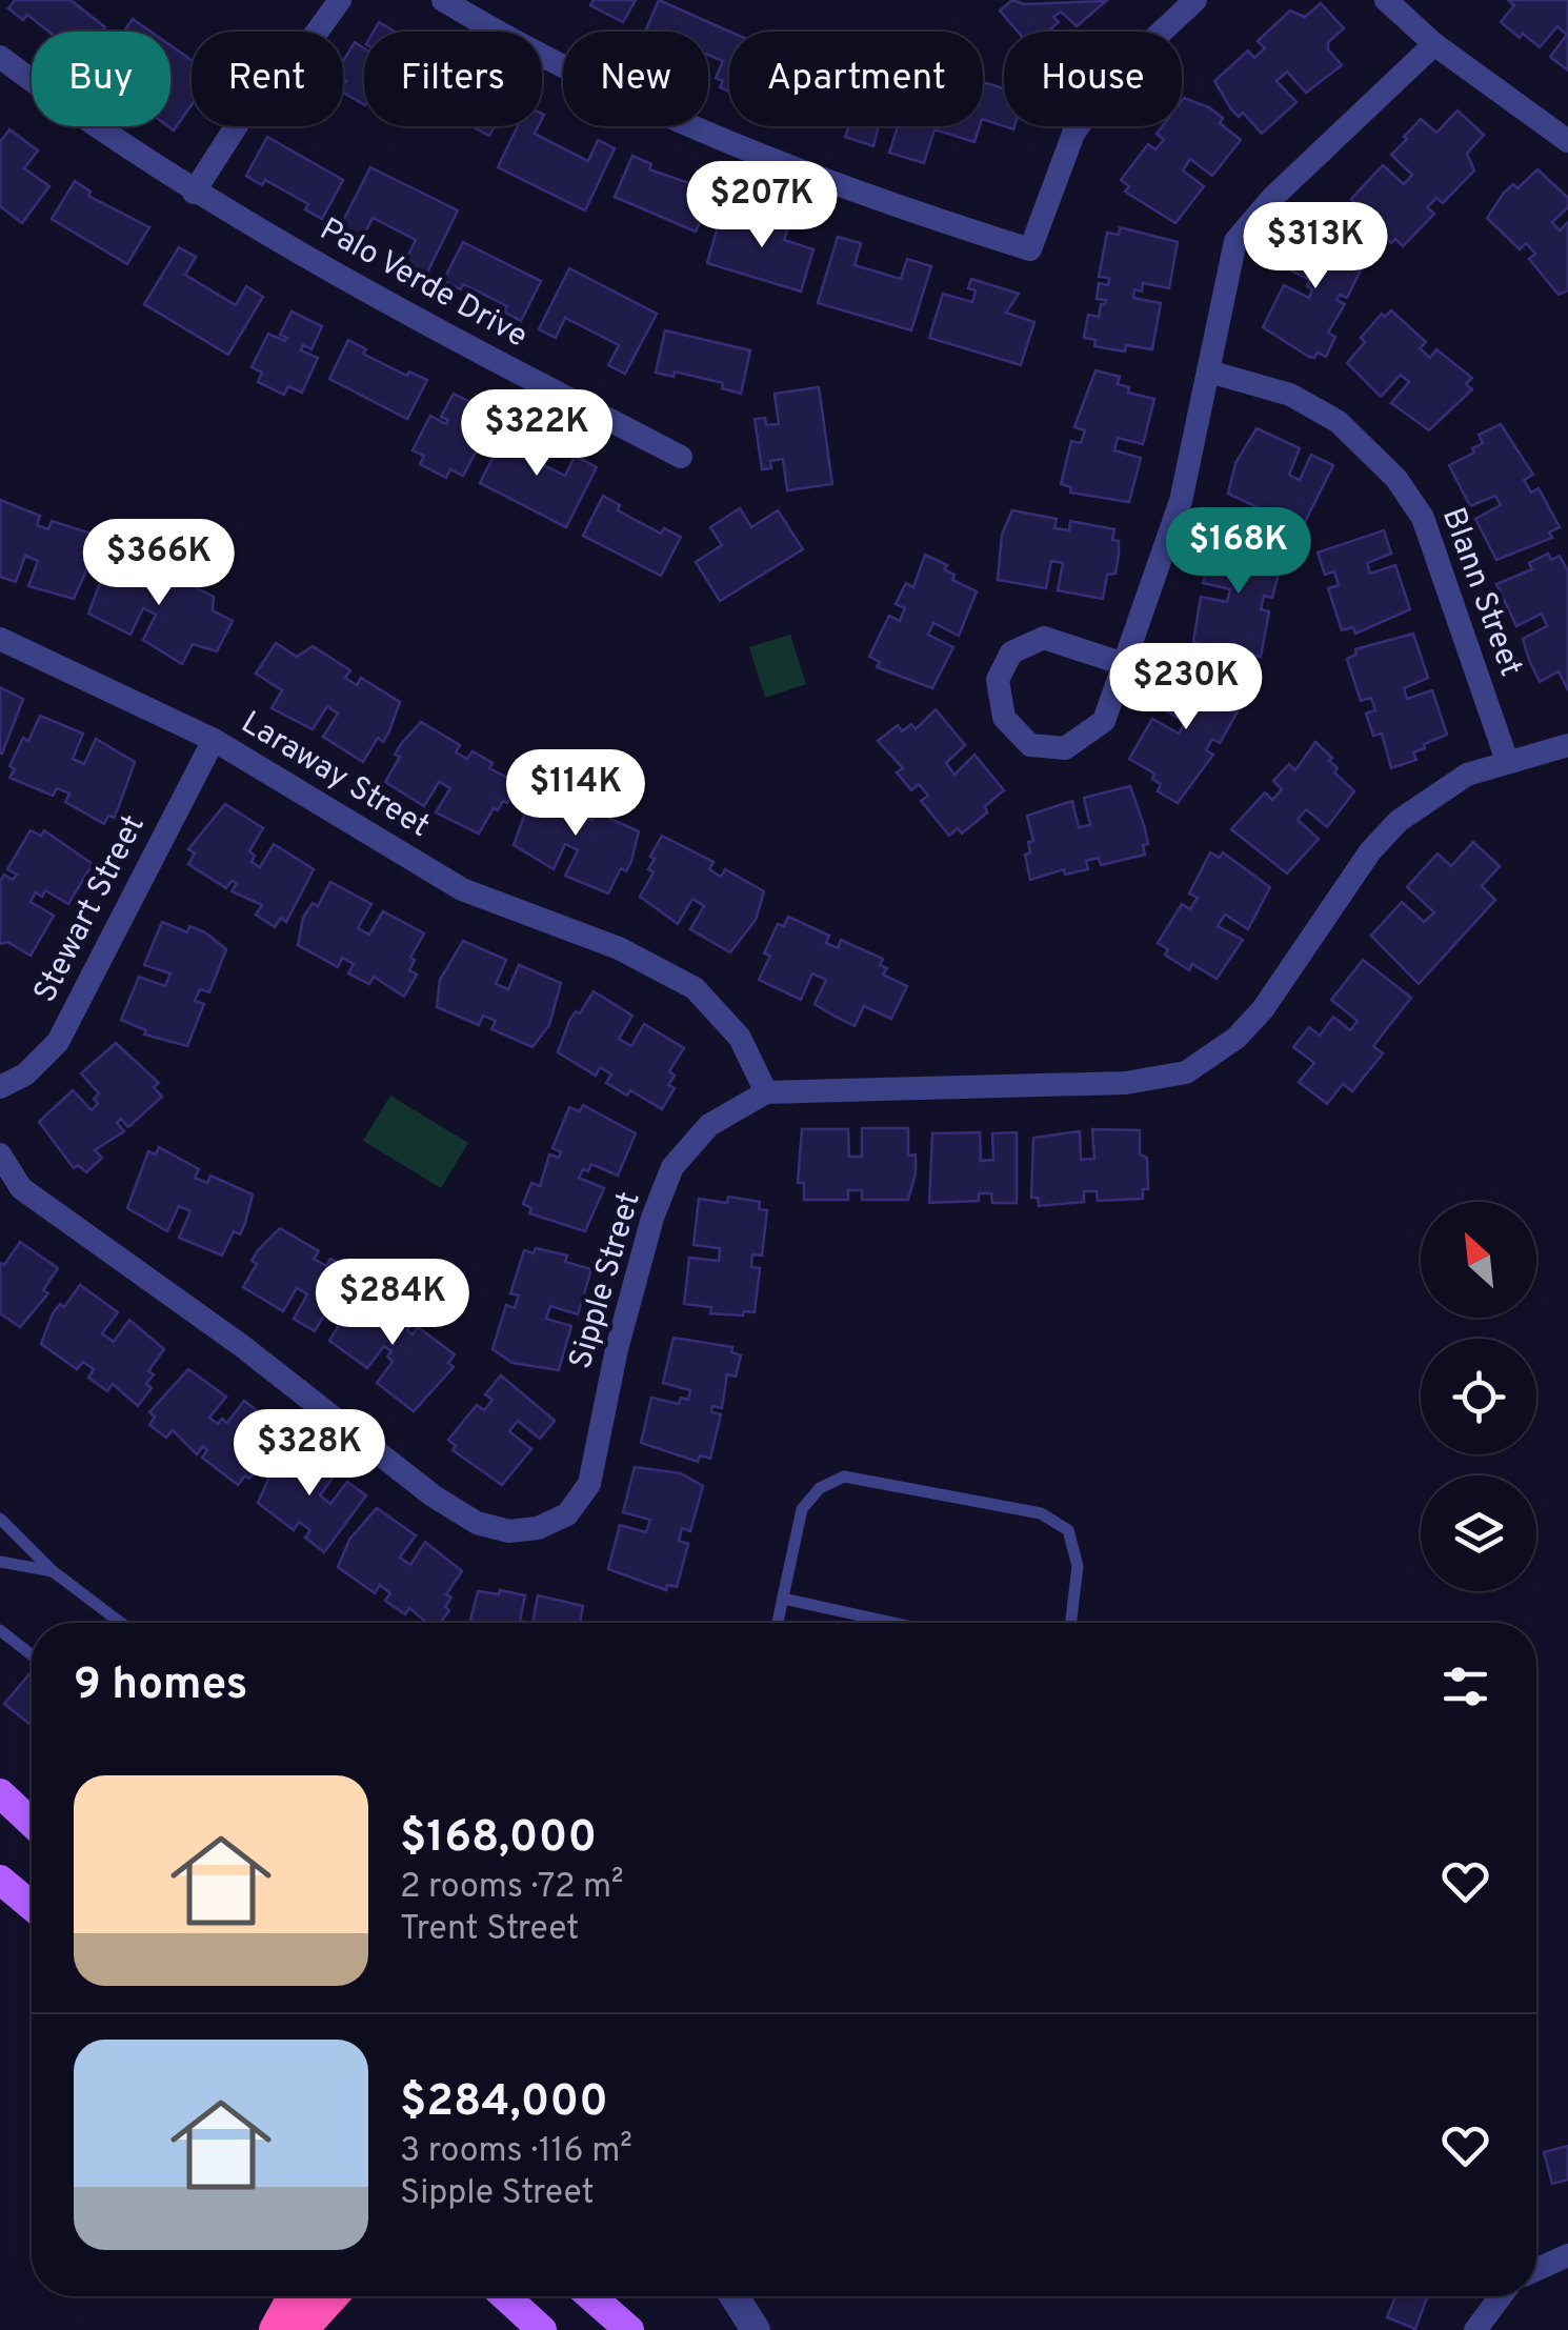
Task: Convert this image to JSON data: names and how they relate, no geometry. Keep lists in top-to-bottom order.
{
  "streets": {
    "street": [
      "Palo Verde Drive",
      "Blann Street",
      "Laraway Street",
      "Stewart Street",
      "Sipple Street"
    ]
  },
  "crossings": [
    ["Blann Street", "Sipple Street"],
    ["Laraway Street", "Stewart Street"],
    ["Laraway Street", "Sipple Street"]
  ],
  "north": "top left",
  "page": {
    "chip": [
      "Buy",
      "Rent",
      "Filters",
      "New",
      "Apartment",
      "House"
    ],
    "price": [
      "$207K",
      "$313K",
      "$322K",
      "$168K",
      "$366K",
      "$230K",
      "$114K",
      "$284K",
      "$328K"
    ],
    "heading": "9 homes",
    "list": [
      {
        "name": "$168,000",
        "note": "2 rooms · 72 m² · Trent Street"
      },
      {
        "name": "$284,000",
        "note": "3 rooms · 116 m² · Sipple Street"
      }
    ]
  }
}
